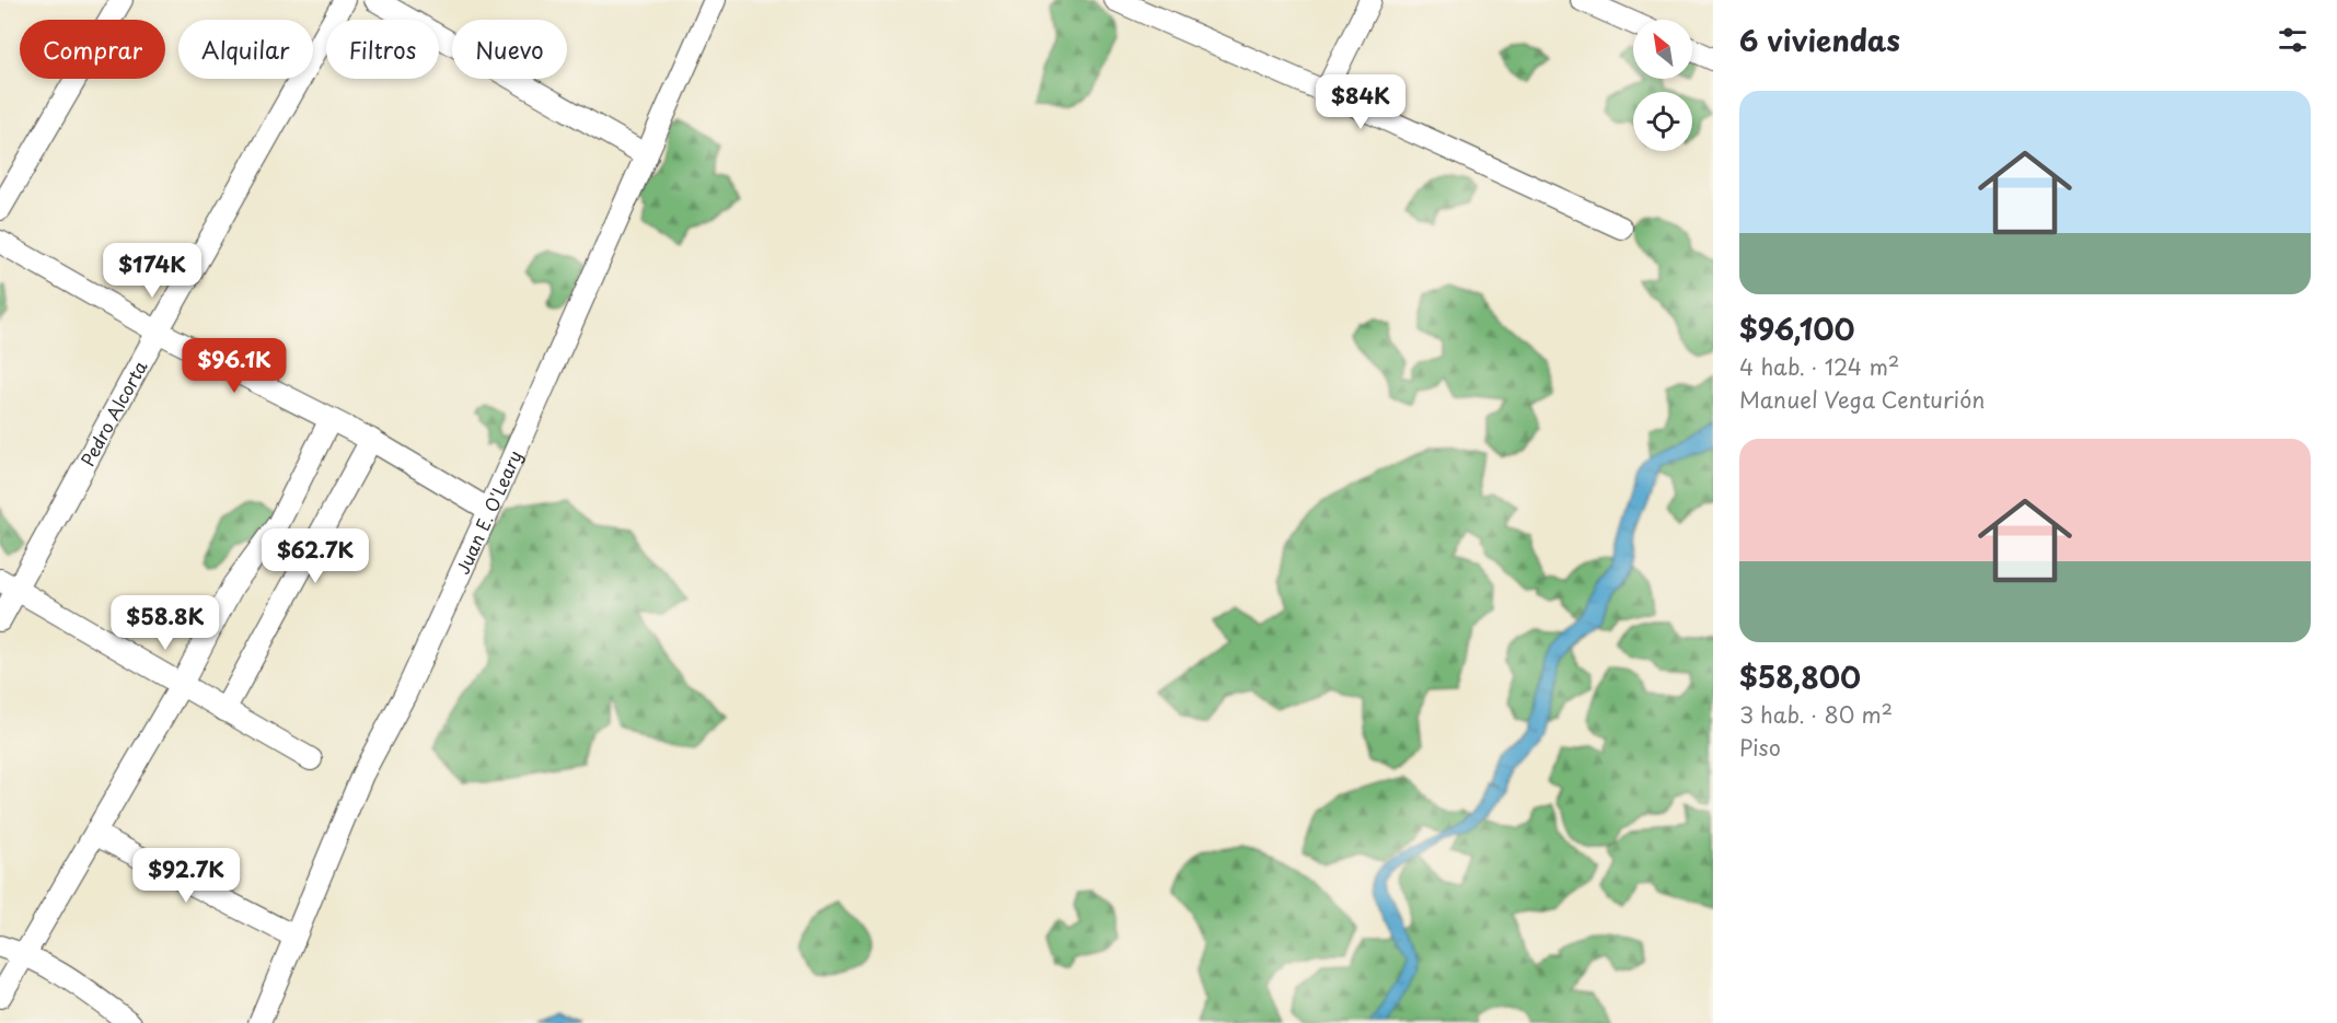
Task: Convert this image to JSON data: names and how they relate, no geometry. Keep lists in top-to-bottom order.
{
  "streets": {
    "street": ["Pedro Alcorta", "Juan E. O'Leary"]
  },
  "north": "top left",
  "page": {
    "heading": "6 viviendas",
    "chip": [
      "Comprar",
      "Alquilar",
      "Filtros",
      "Nuevo"
    ],
    "price": [
      "$84K",
      "$174K",
      "$96.1K",
      "$62.7K",
      "$58.8K",
      "$92.7K"
    ],
    "list": [
      {
        "name": "$96,100",
        "note": "4 hab. · 124 m² · Manuel Vega Centurión"
      },
      {
        "name": "$58,800",
        "note": "3 hab. · 80 m² · Piso"
      }
    ]
  }
}
